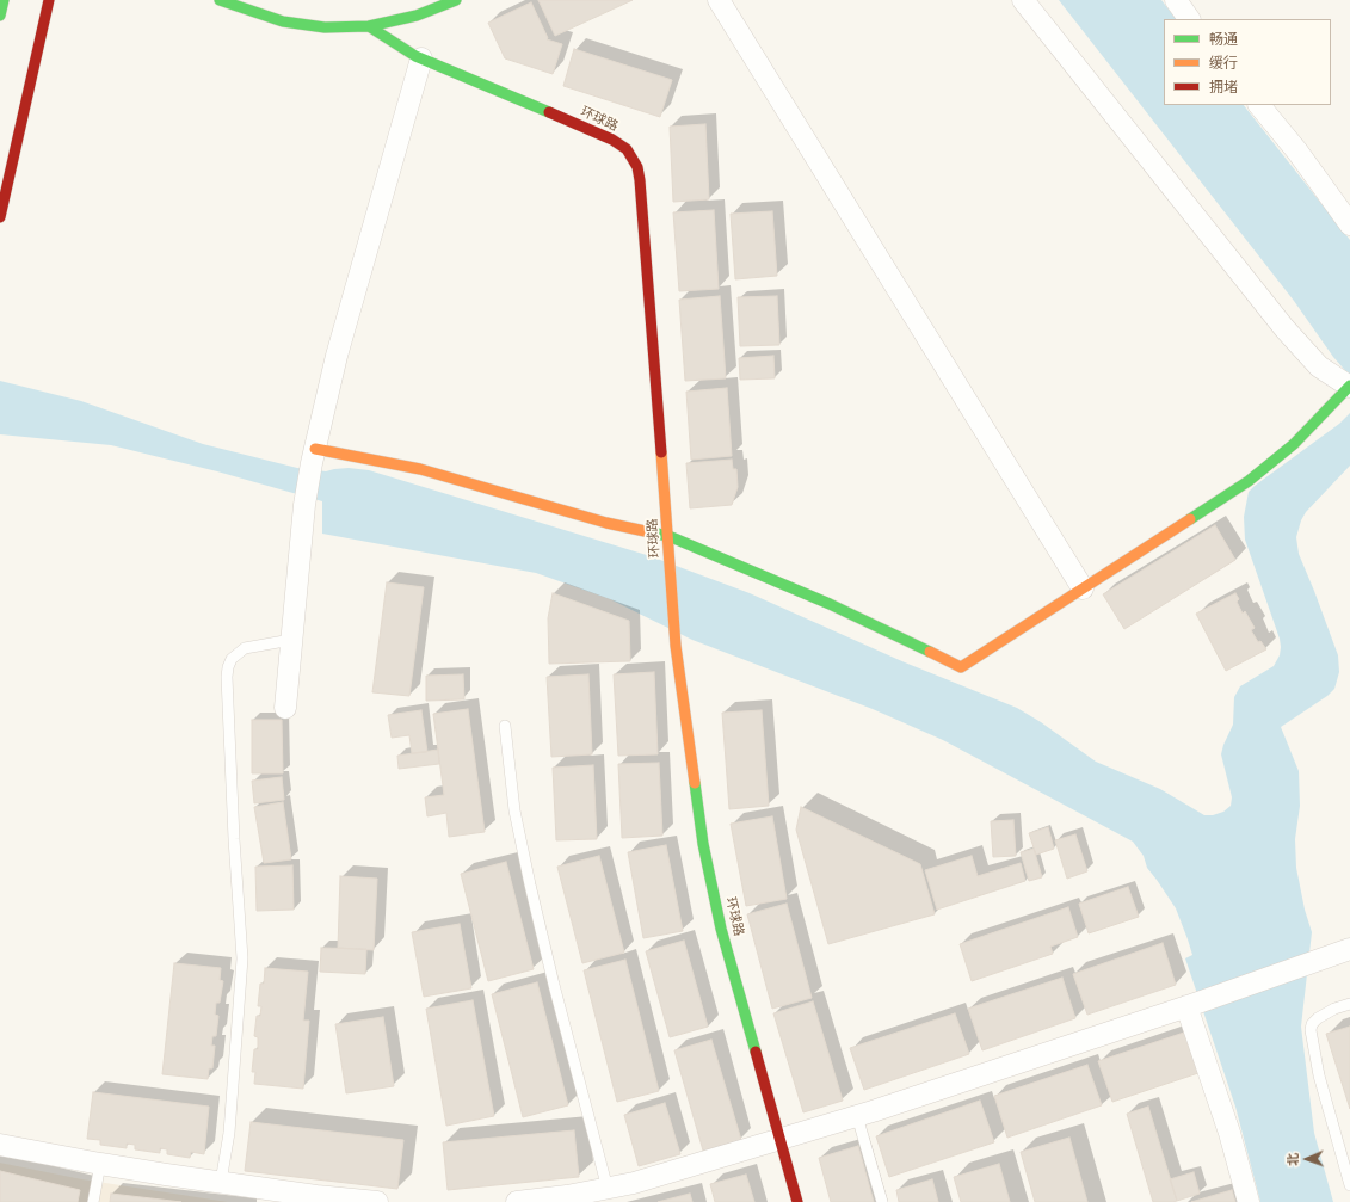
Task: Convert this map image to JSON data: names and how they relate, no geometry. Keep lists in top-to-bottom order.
{
  "streets": {
    "street": ["环球路"]
  },
  "legend": ["畅通", "缓行", "拥堵"],
  "north": "left"
}
